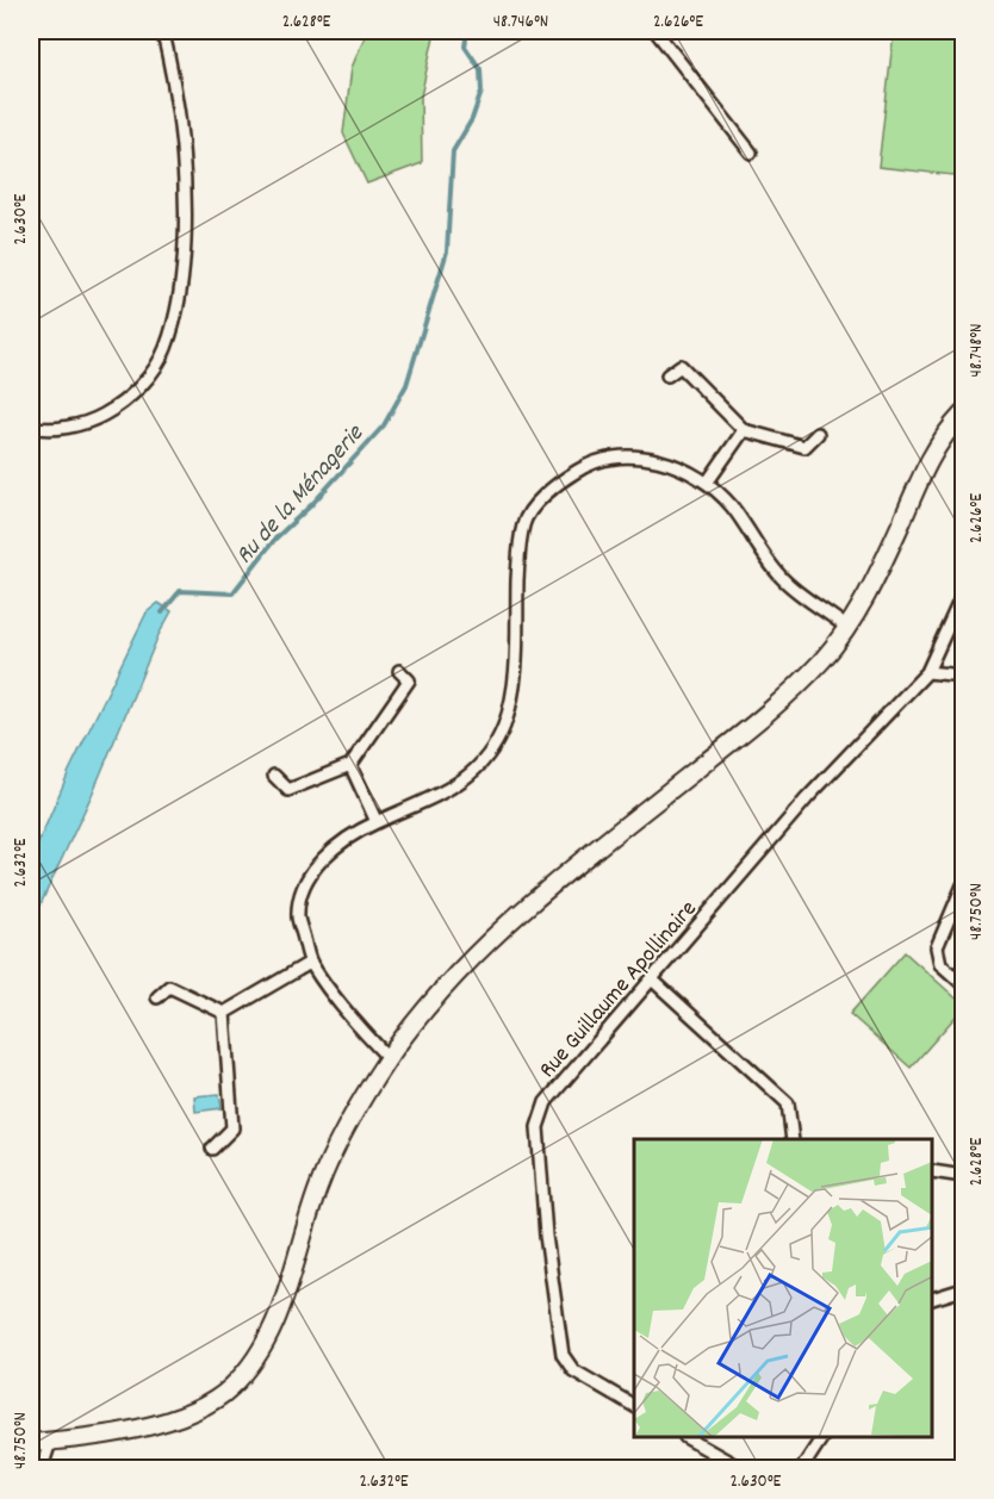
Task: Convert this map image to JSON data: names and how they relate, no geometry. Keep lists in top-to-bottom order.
{
  "streets": {
    "street": ["Rue Guillaume Apollinaire"]
  },
  "water": ["Ru de la Ménagerie"],
  "coordinates": [
    "2.628°E",
    "48.746°N",
    "2.626°E",
    "2.630°E",
    "48.748°N",
    "2.632°E",
    "48.750°N"
  ]
}
